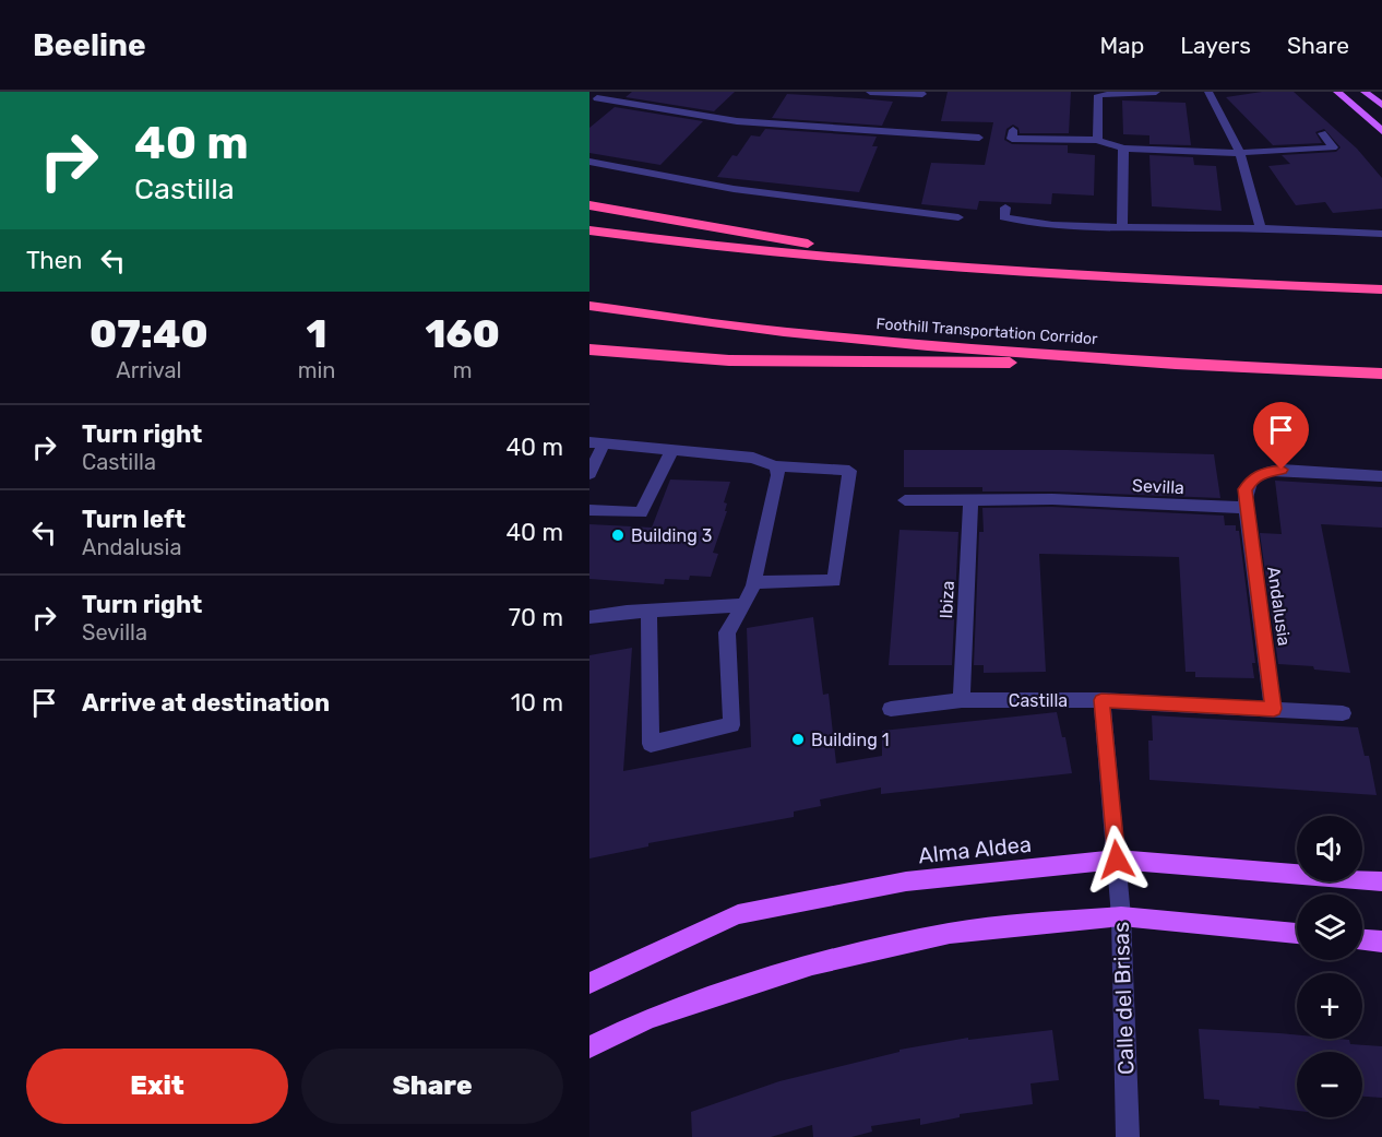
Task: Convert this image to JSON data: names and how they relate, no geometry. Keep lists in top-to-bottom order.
{
  "streets": {
    "highway": ["Foothill Transportation Corridor"],
    "main road": ["Alma Aldea"],
    "street": [
      "Sevilla",
      "Ibiza",
      "Andalusia",
      "Castilla",
      "Calle del Brisas"
    ]
  },
  "crossings": [
    ["Sevilla", "Ibiza"],
    ["Sevilla", "Andalusia"],
    ["Ibiza", "Castilla"],
    ["Andalusia", "Castilla"],
    ["Castilla", "Calle del Brisas"],
    ["Alma Aldea", "Calle del Brisas"]
  ],
  "places": ["Building 3", "Building 1"],
  "page": {
    "header": "Beeline",
    "nav": ["Map", "Layers", "Share"],
    "turn": ["40 m", "Castilla"],
    "then": "Then",
    "eta": [
      "07:40",
      "Arrival",
      "1",
      "min",
      "160",
      "m"
    ],
    "list": [
      {
        "name": "Turn right",
        "note": "Castilla",
        "value": "40 m"
      },
      {
        "name": "Turn left",
        "note": "Andalusia",
        "value": "40 m"
      },
      {
        "name": "Turn right",
        "note": "Sevilla",
        "value": "70 m"
      },
      {
        "name": "Arrive at destination",
        "value": "10 m"
      }
    ],
    "map_buttons": ["+", "−"],
    "buttons": ["Exit", "Share"]
  }
}
